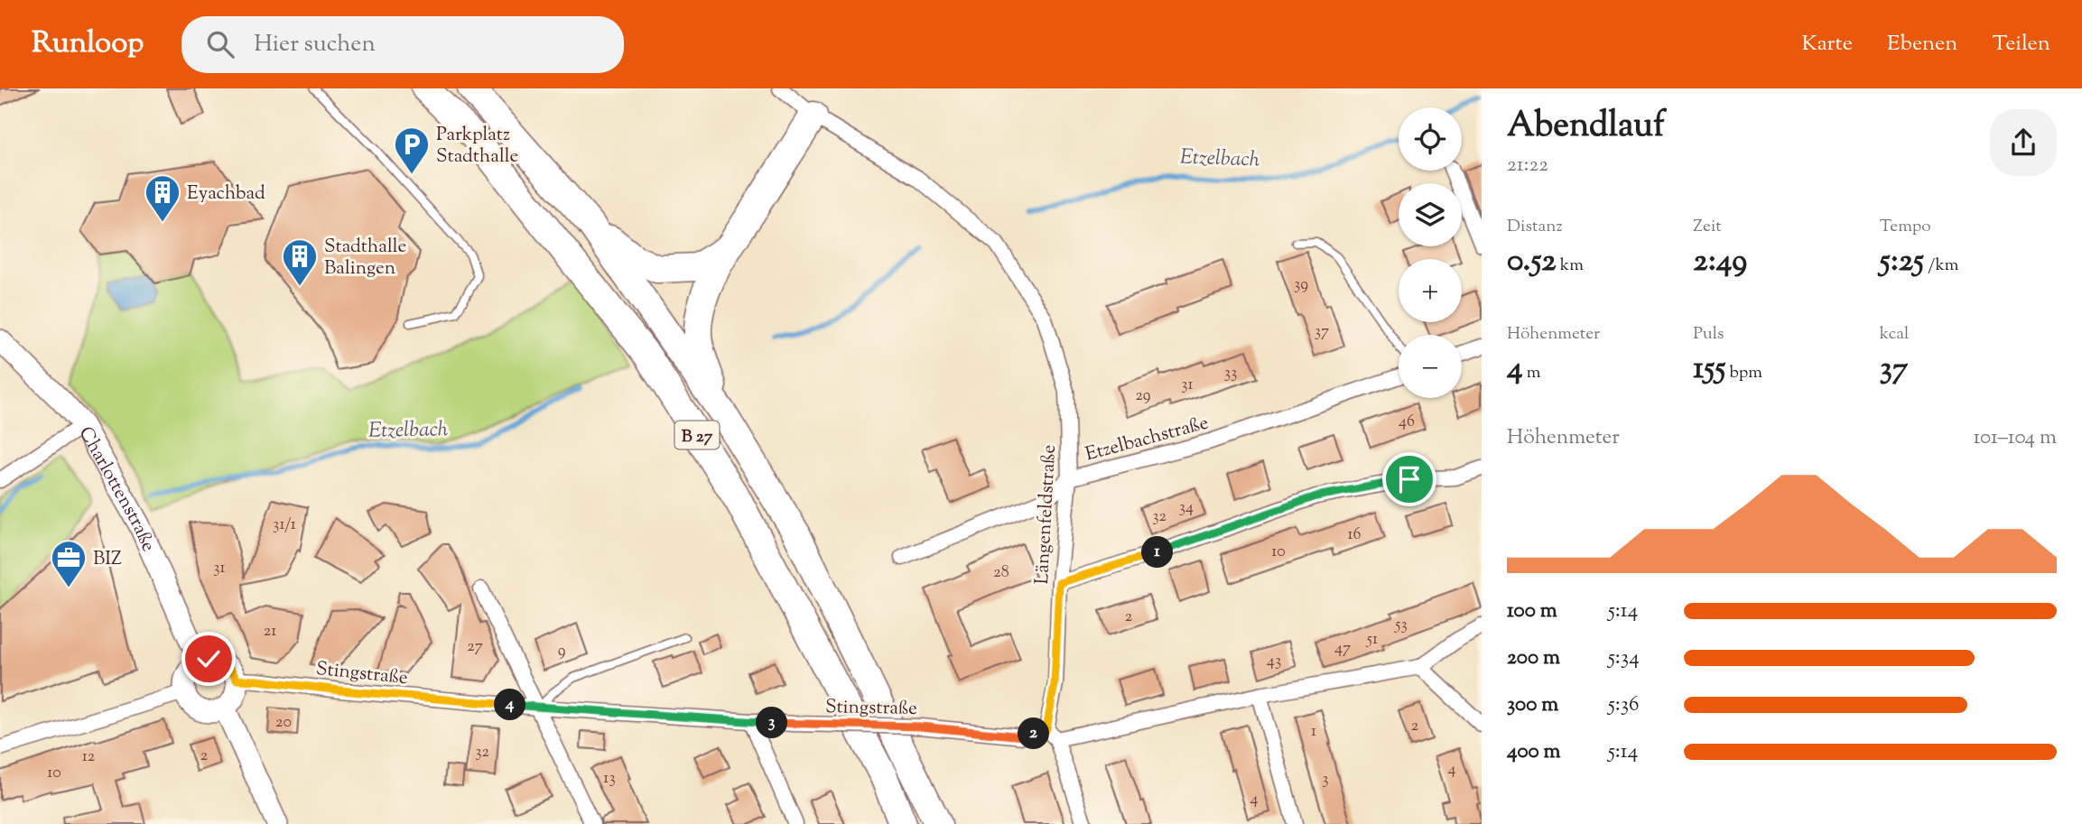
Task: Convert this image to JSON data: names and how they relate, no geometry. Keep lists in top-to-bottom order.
{
  "streets": {
    "highway": ["B 27"],
    "main road": ["Charlottenstraße"],
    "street": ["Etzelbachstraße", "Längenfeldstraße", "Stingstraße"]
  },
  "crossings": [
    ["Etzelbachstraße", "Längenfeldstraße"],
    ["Charlottenstraße", "Stingstraße"],
    ["Längenfeldstraße", "Stingstraße"]
  ],
  "water": ["Etzelbach"],
  "places": {
    "parking": ["Parkplatz Stadthalle"],
    "building": ["Eyachbad", "Stadthalle Balingen"],
    "office": ["BIZ"]
  },
  "house_numbers": [
    "39",
    "37",
    "33",
    "31",
    "29",
    "46",
    "34",
    "32",
    "31/1",
    "16",
    "10",
    "31",
    "28",
    "2",
    "53",
    "21",
    "51",
    "27",
    "47",
    "9",
    "43",
    "20",
    "2",
    "1",
    "32",
    "2",
    "12",
    "4",
    "10",
    "13",
    "3",
    "4"
  ],
  "page": {
    "header": "Runloop",
    "search": "Hier suchen",
    "nav": ["Karte", "Ebenen", "Teilen"],
    "heading": ["Abendlauf", "21:22"],
    "map_buttons": ["+", "−"],
    "stats": [
      ["Distanz", "0.52 km"],
      ["Zeit", "2:49"],
      ["Tempo", "5:25 /km"],
      ["Höhenmeter", "4 m"],
      ["Puls", "155 bpm"],
      ["kcal", "37"]
    ],
    "chart": ["Höhenmeter", "101–104 m"],
    "pins": [
      "1",
      "4",
      "3",
      "2"
    ],
    "list": [
      {
        "name": "100 m",
        "note": "5:14"
      },
      {
        "name": "200 m",
        "note": "5:34"
      },
      {
        "name": "300 m",
        "note": "5:36"
      },
      {
        "name": "400 m",
        "note": "5:14"
      }
    ]
  }
}
